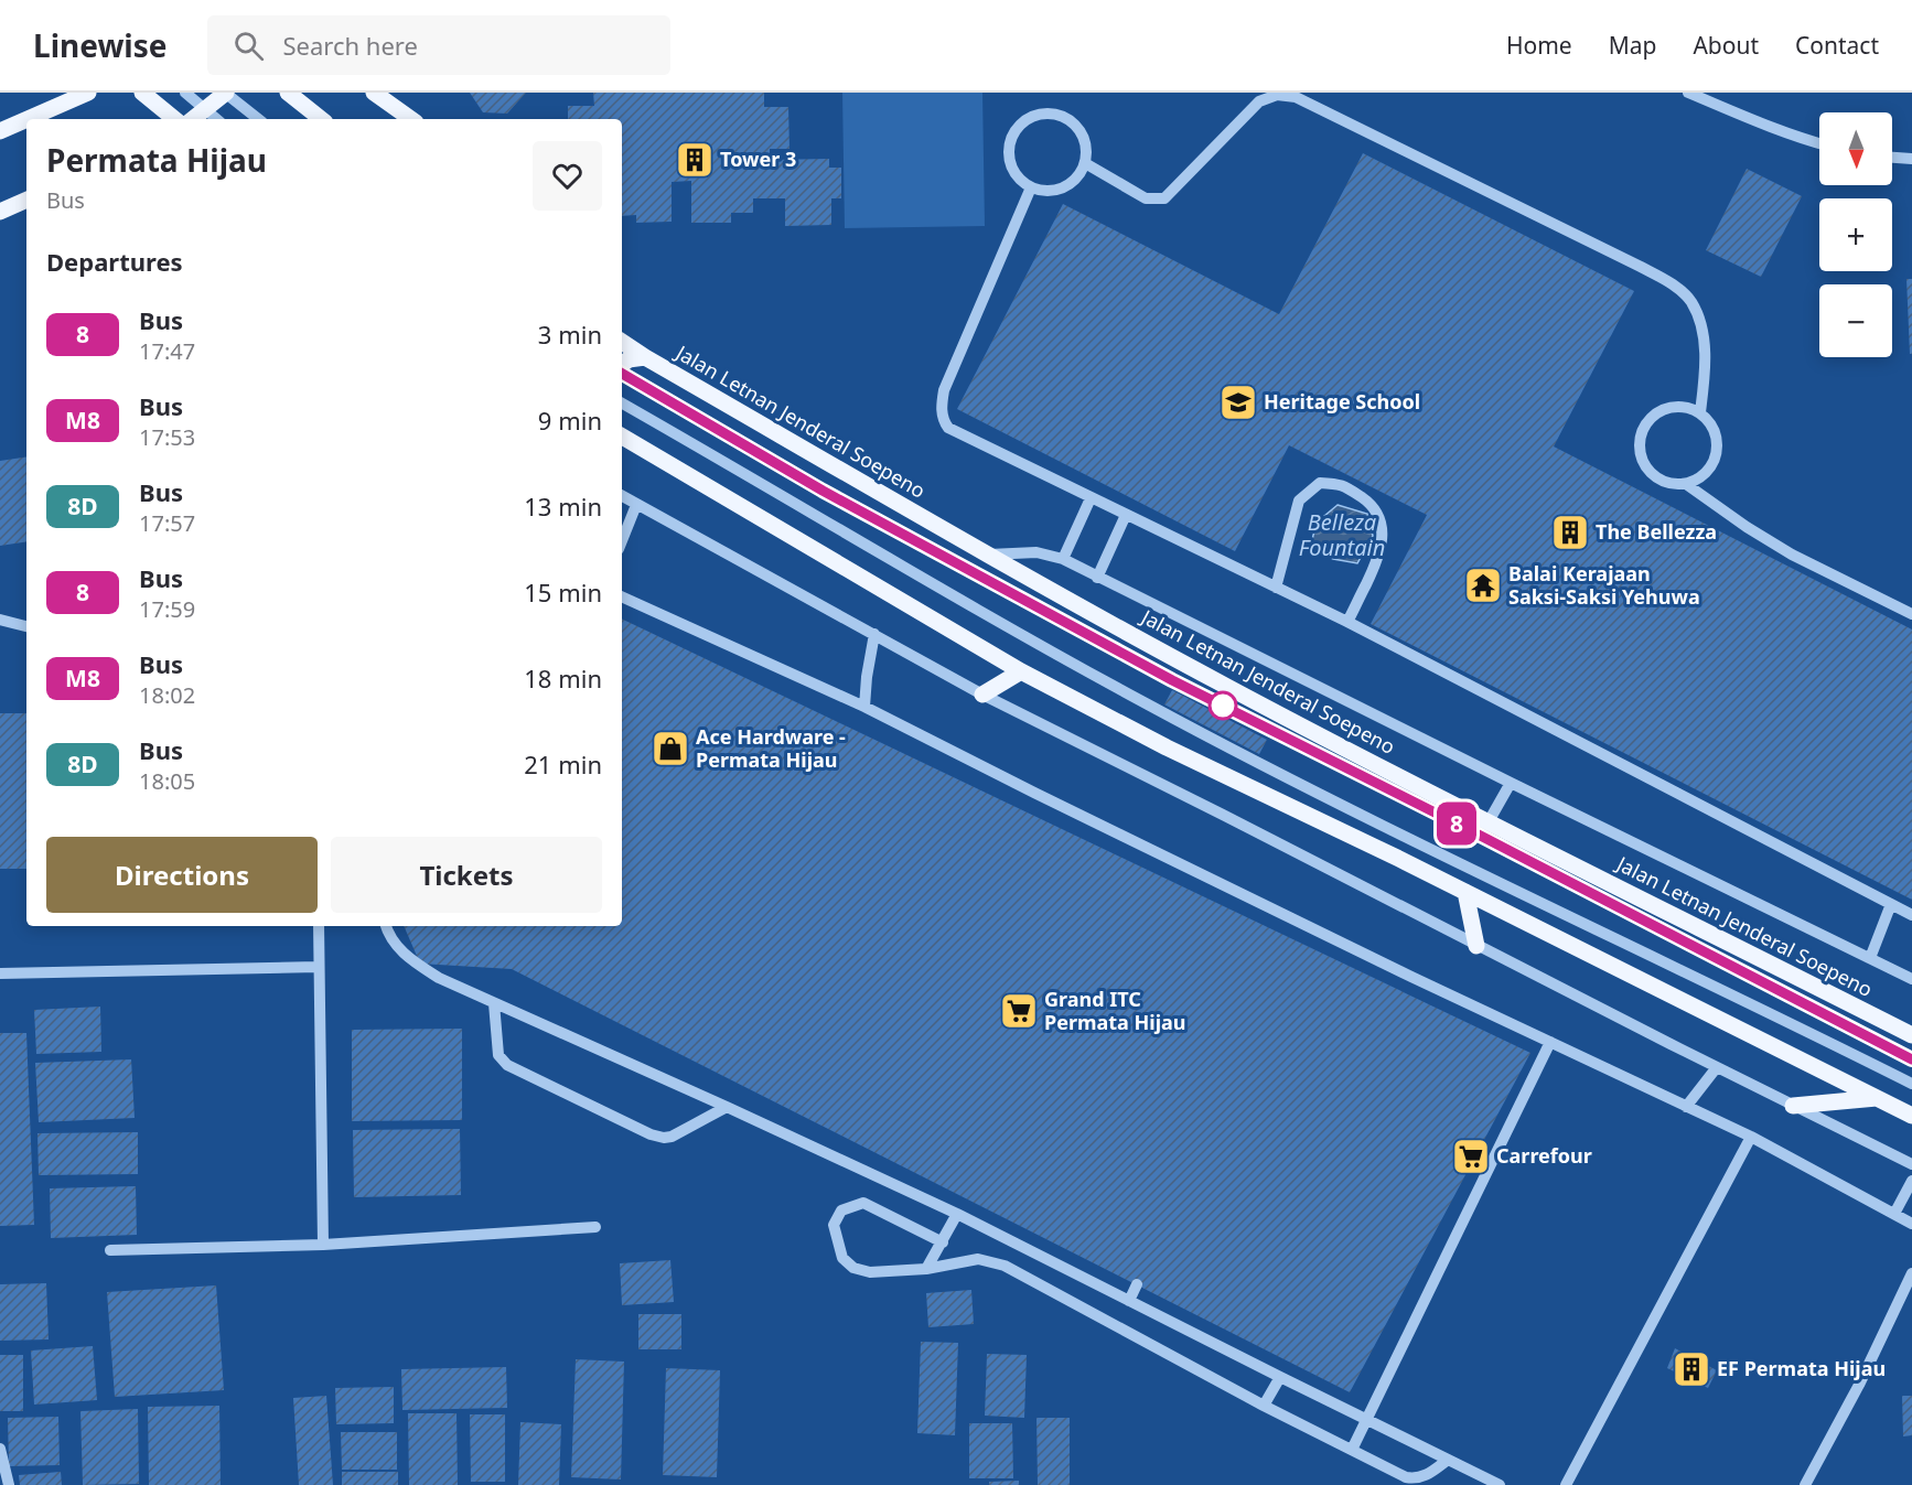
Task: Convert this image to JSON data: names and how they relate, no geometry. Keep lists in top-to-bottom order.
{
  "streets": {
    "main road": ["Jalan Letnan Jenderal Soepeno"]
  },
  "water": ["Belleza Fountain"],
  "places": {
    "building": ["Tower 3", "The Bellezza", "EF Permata Hijau"],
    "school or university": ["Heritage School"],
    "temple": ["Balai Kerajaan Saksi-Saksi Yehuwa"],
    "shop": ["Ace Hardware - Permata Hijau"],
    "supermarket": ["Grand ITC Permata Hijau", "Carrefour"]
  },
  "lines": ["bus line 8"],
  "north": "bottom",
  "page": {
    "header": "Linewise",
    "search": "Search here",
    "nav": [
      "Home",
      "Map",
      "About",
      "Contact"
    ],
    "on_map": "8",
    "map_buttons": ["+", "−"],
    "heading": [
      ["Permata Hijau", "Bus"],
      "Departures"
    ],
    "list": [
      {
        "mark": "8",
        "name": "Bus",
        "note": "17:47",
        "value": "3 min"
      },
      {
        "mark": "M8",
        "name": "Bus",
        "note": "17:53",
        "value": "9 min"
      },
      {
        "mark": "8D",
        "name": "Bus",
        "note": "17:57",
        "value": "13 min"
      },
      {
        "mark": "8",
        "name": "Bus",
        "note": "17:59",
        "value": "15 min"
      },
      {
        "mark": "M8",
        "name": "Bus",
        "note": "18:02",
        "value": "18 min"
      },
      {
        "mark": "8D",
        "name": "Bus",
        "note": "18:05",
        "value": "21 min"
      }
    ],
    "buttons": ["Directions", "Tickets"]
  }
}
